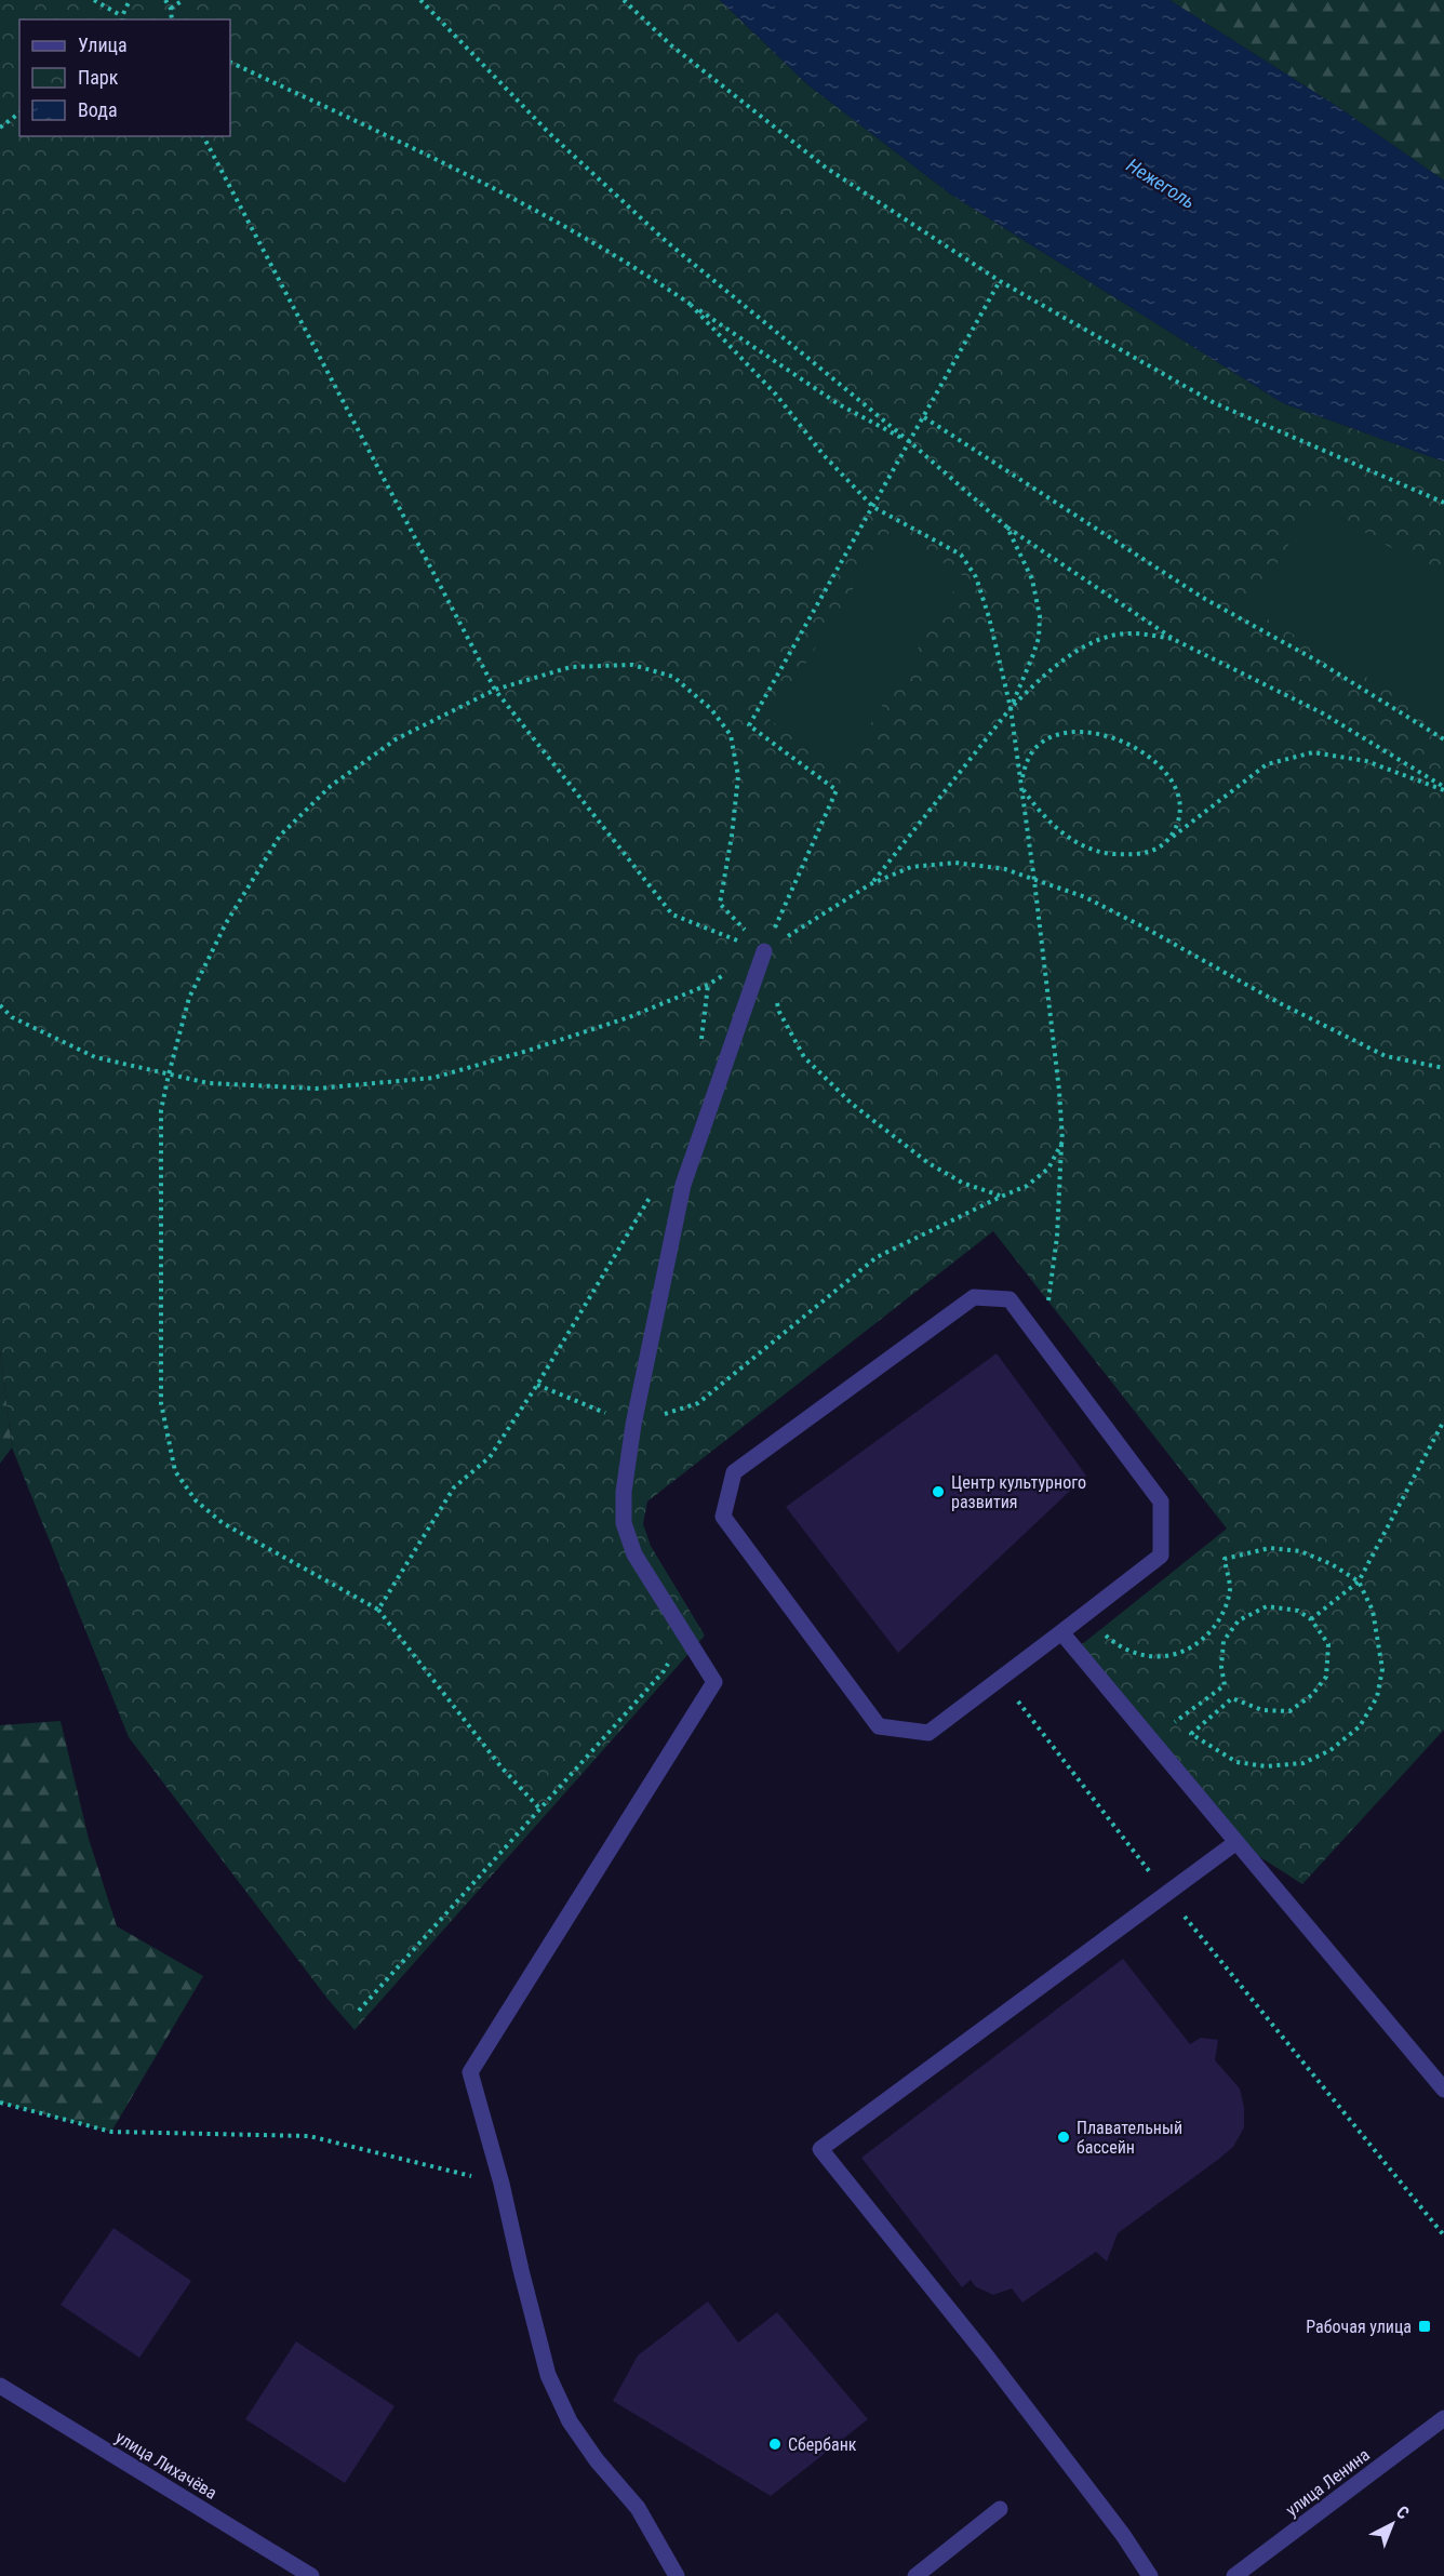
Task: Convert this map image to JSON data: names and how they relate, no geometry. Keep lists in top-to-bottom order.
{
  "streets": {
    "street": ["улица Лихачёва", "улица Ленина"]
  },
  "water": ["Нежеголь"],
  "places": {
    "other": ["Центр культурного развития", "Плавательный бассейн", "Сбербанк"],
    "transit": ["Рабочая улица"]
  },
  "legend": ["Улица", "Парк", "Вода"],
  "north": "top right"
}
